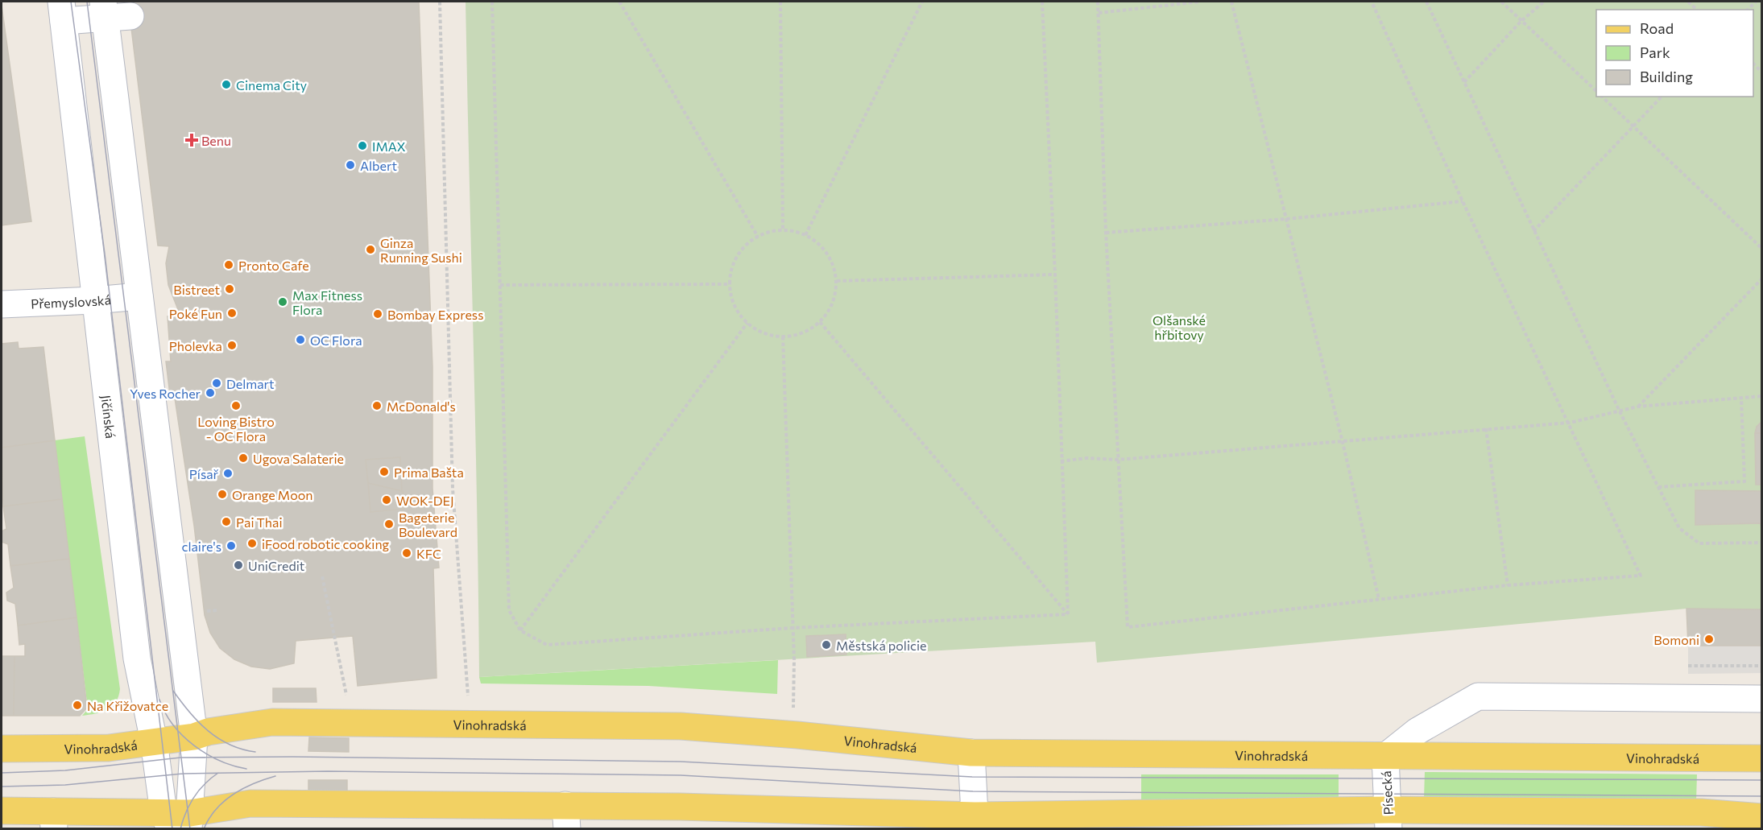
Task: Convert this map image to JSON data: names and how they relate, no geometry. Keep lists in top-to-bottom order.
{
  "streets": {
    "main road": ["Vinohradská"],
    "street": ["Přemyslovská", "Jičínská", "Písecká"]
  },
  "crossings": [
    ["Přemyslovská", "Jičínská"],
    ["Jičínská", "Vinohradská"],
    ["Vinohradská", "Písecká"]
  ],
  "parks": ["Olšanské hřbitovy"],
  "places": {
    "other": [
      "Cinema City",
      "IMAX",
      "Albert",
      "Ginza Running Sushi",
      "Pronto Cafe",
      "Bistreet",
      "Max Fitness Flora",
      "Poké Fun",
      "Bombay Express",
      "OC Flora",
      "Pholevka",
      "Delmart",
      "Yves Rocher",
      "Loving Bistro - OC Flora",
      "McDonald's",
      "Ugova Salaterie",
      "Prima Bašta",
      "Písař",
      "Orange Moon",
      "WOK-DEJ",
      "Pai Thai",
      "Bageterie Boulevard",
      "iFood robotic cooking",
      "claire's",
      "KFC",
      "UniCredit",
      "Bomoni",
      "Městská policie",
      "Na Křižovatce"
    ],
    "health": ["Benu"]
  },
  "legend": ["Road", "Park", "Building"]
}
